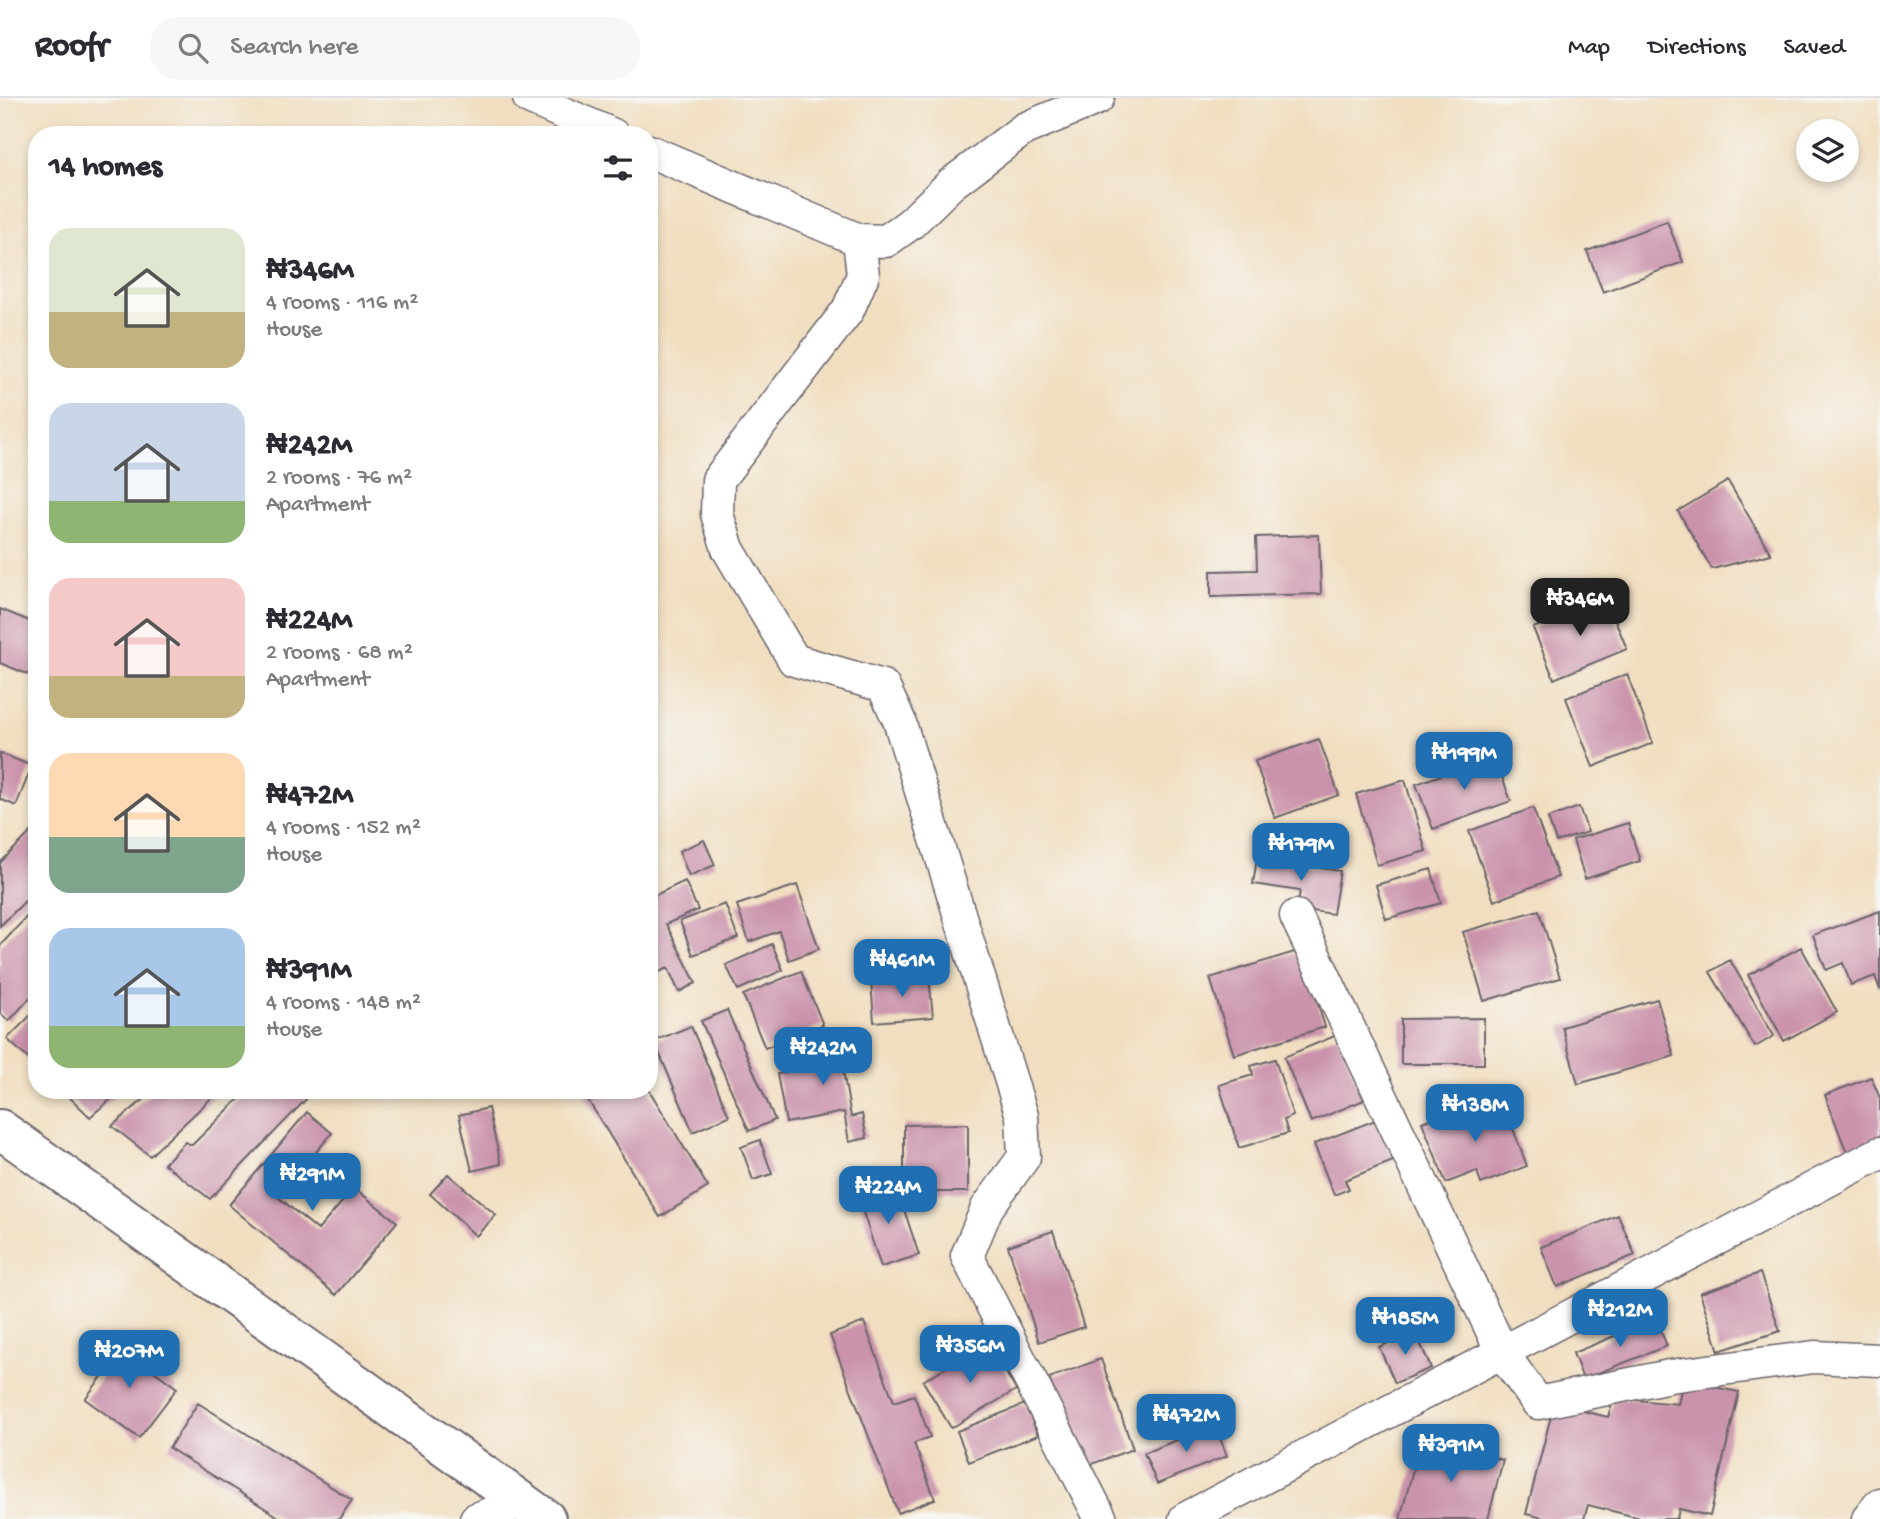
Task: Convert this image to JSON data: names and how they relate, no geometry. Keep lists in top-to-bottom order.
{
  "page": {
    "header": "Roofr",
    "search": "Search here",
    "nav": ["Map", "Directions", "Saved"],
    "heading": "14 homes",
    "list": [
      {
        "name": "₦346M",
        "note": "4 rooms · 116 m² · House"
      },
      {
        "name": "₦242M",
        "note": "2 rooms · 76 m² · Apartment"
      },
      {
        "name": "₦224M",
        "note": "2 rooms · 68 m² · Apartment"
      },
      {
        "name": "₦472M",
        "note": "4 rooms · 152 m² · House"
      },
      {
        "name": "₦391M",
        "note": "4 rooms · 148 m² · House"
      }
    ],
    "price": [
      "₦346M",
      "₦199M",
      "₦179M",
      "₦461M",
      "₦242M",
      "₦138M",
      "₦291M",
      "₦224M",
      "₦212M",
      "₦185M",
      "₦356M",
      "₦207M",
      "₦472M",
      "₦391M"
    ]
  }
}
